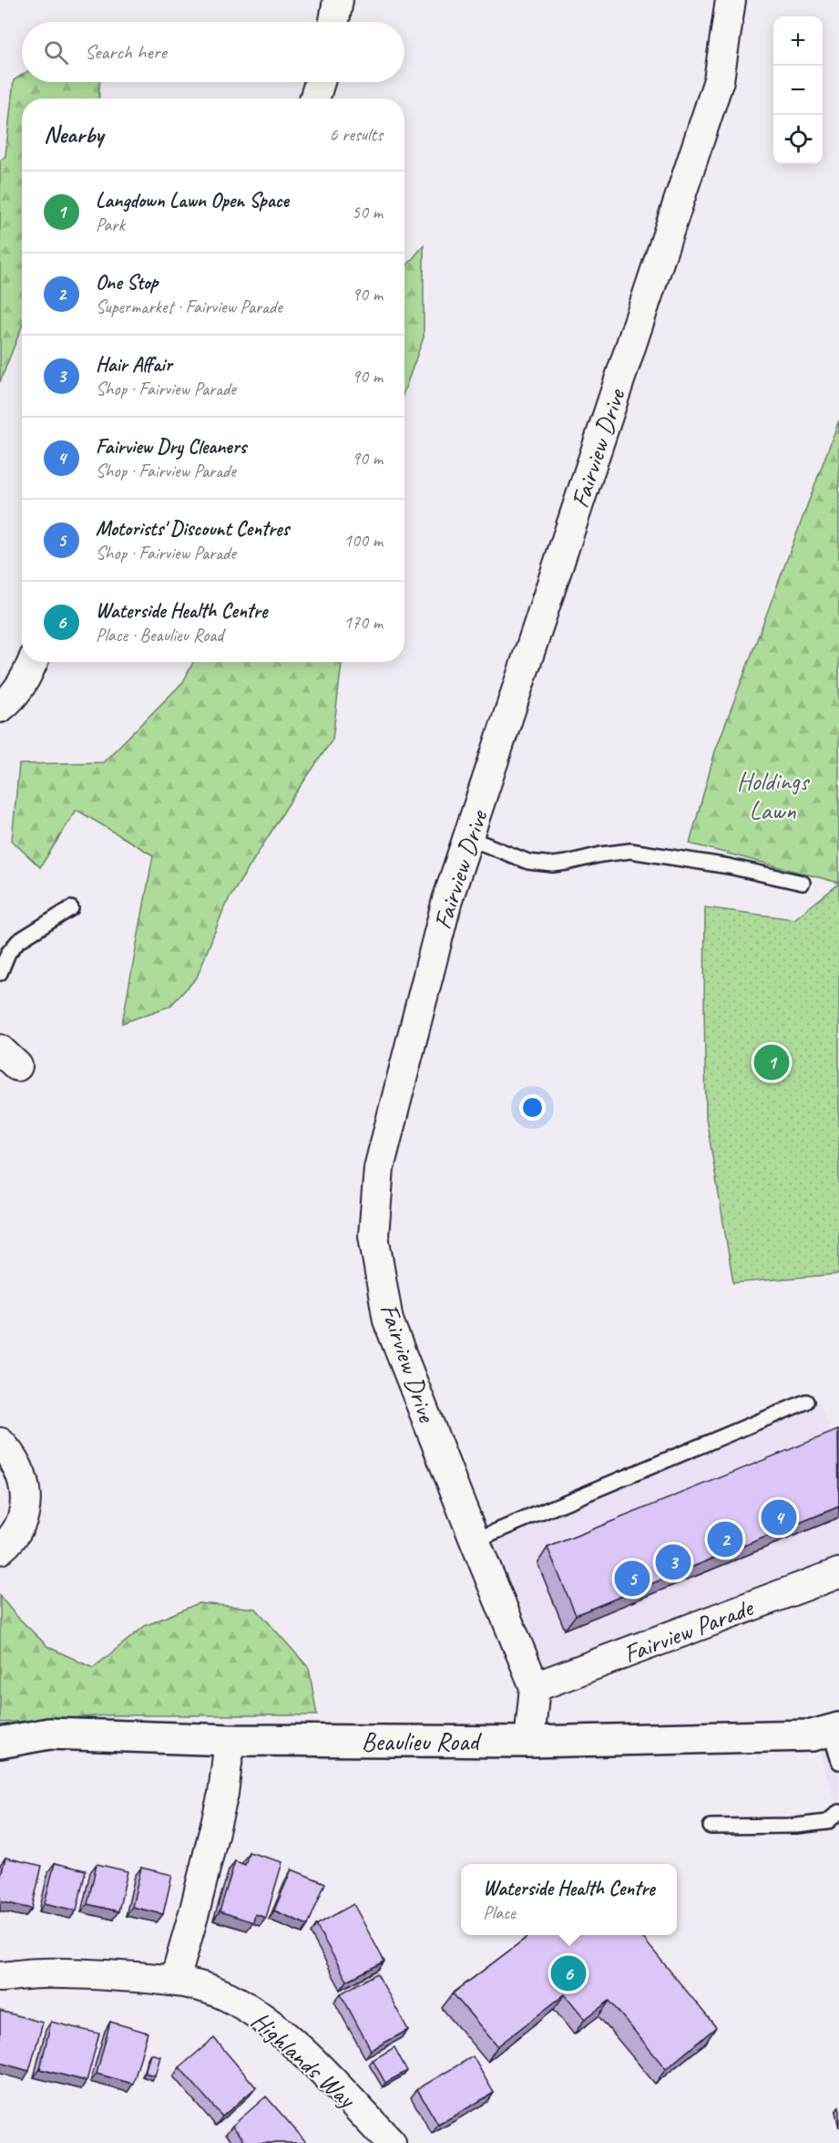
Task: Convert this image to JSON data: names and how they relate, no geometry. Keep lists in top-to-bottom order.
{
  "streets": {
    "street": [
      "Fairview Drive",
      "Fairview Parade",
      "Beaulieu Road",
      "Highlands Way"
    ]
  },
  "crossings": [
    ["Fairview Drive", "Fairview Parade"],
    ["Fairview Drive", "Beaulieu Road"]
  ],
  "parks": ["Holdings Lawn"],
  "page": {
    "map_buttons": ["+", "−"],
    "search": "Search here",
    "heading": ["Nearby", "6 results"],
    "list": [
      {
        "mark": "1",
        "name": "Langdown Lawn Open Space",
        "note": "Park",
        "value": "50 m"
      },
      {
        "mark": "2",
        "name": "One Stop",
        "note": "Supermarket · Fairview Parade",
        "value": "90 m"
      },
      {
        "mark": "3",
        "name": "Hair Affair",
        "note": "Shop · Fairview Parade",
        "value": "90 m"
      },
      {
        "mark": "4",
        "name": "Fairview Dry Cleaners",
        "note": "Shop · Fairview Parade",
        "value": "90 m"
      },
      {
        "mark": "5",
        "name": "Motorists' Discount Centres",
        "note": "Shop · Fairview Parade",
        "value": "100 m"
      },
      {
        "mark": "6",
        "name": "Waterside Health Centre",
        "note": "Place · Beaulieu Road",
        "value": "170 m"
      }
    ],
    "pins": [
      "1",
      "4",
      "2",
      "3",
      "5",
      "6"
    ],
    "popup": ["Waterside Health Centre", "Place"]
  }
}
